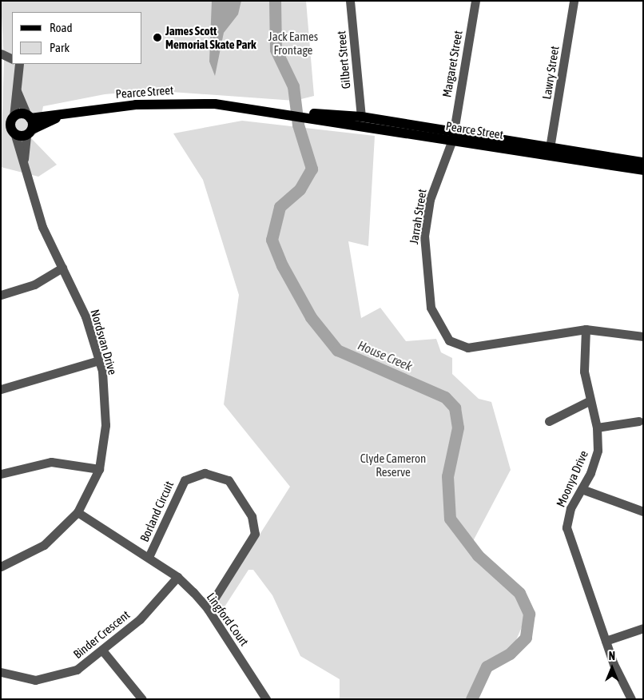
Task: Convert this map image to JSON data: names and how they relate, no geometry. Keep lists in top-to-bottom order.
{
  "streets": {
    "main road": ["Pearce Street"],
    "street": [
      "Gilbert Street",
      "Margaret Street",
      "Lawry Street",
      "Jarrah Street",
      "Nordsvan Drive",
      "Moonya Drive",
      "Borland Circuit",
      "Lingford Court",
      "Binder Crescent"
    ]
  },
  "crossings": [
    ["Gilbert Street", "Pearce Street"],
    ["Margaret Street", "Pearce Street"],
    ["Margaret Street", "Jarrah Street"],
    ["Lawry Street", "Pearce Street"],
    ["Pearce Street", "Jarrah Street"],
    ["Pearce Street", "Nordsvan Drive"],
    ["Jarrah Street", "Moonya Drive"],
    ["Nordsvan Drive", "Lingford Court"],
    ["Borland Circuit", "Lingford Court"],
    ["Lingford Court", "Binder Crescent"]
  ],
  "water": ["House Creek"],
  "parks": ["Jack Eames Frontage", "Clyde Cameron Reserve"],
  "places": ["James Scott Memorial Skate Park"],
  "legend": ["Road", "Park"],
  "north": "top"
}
